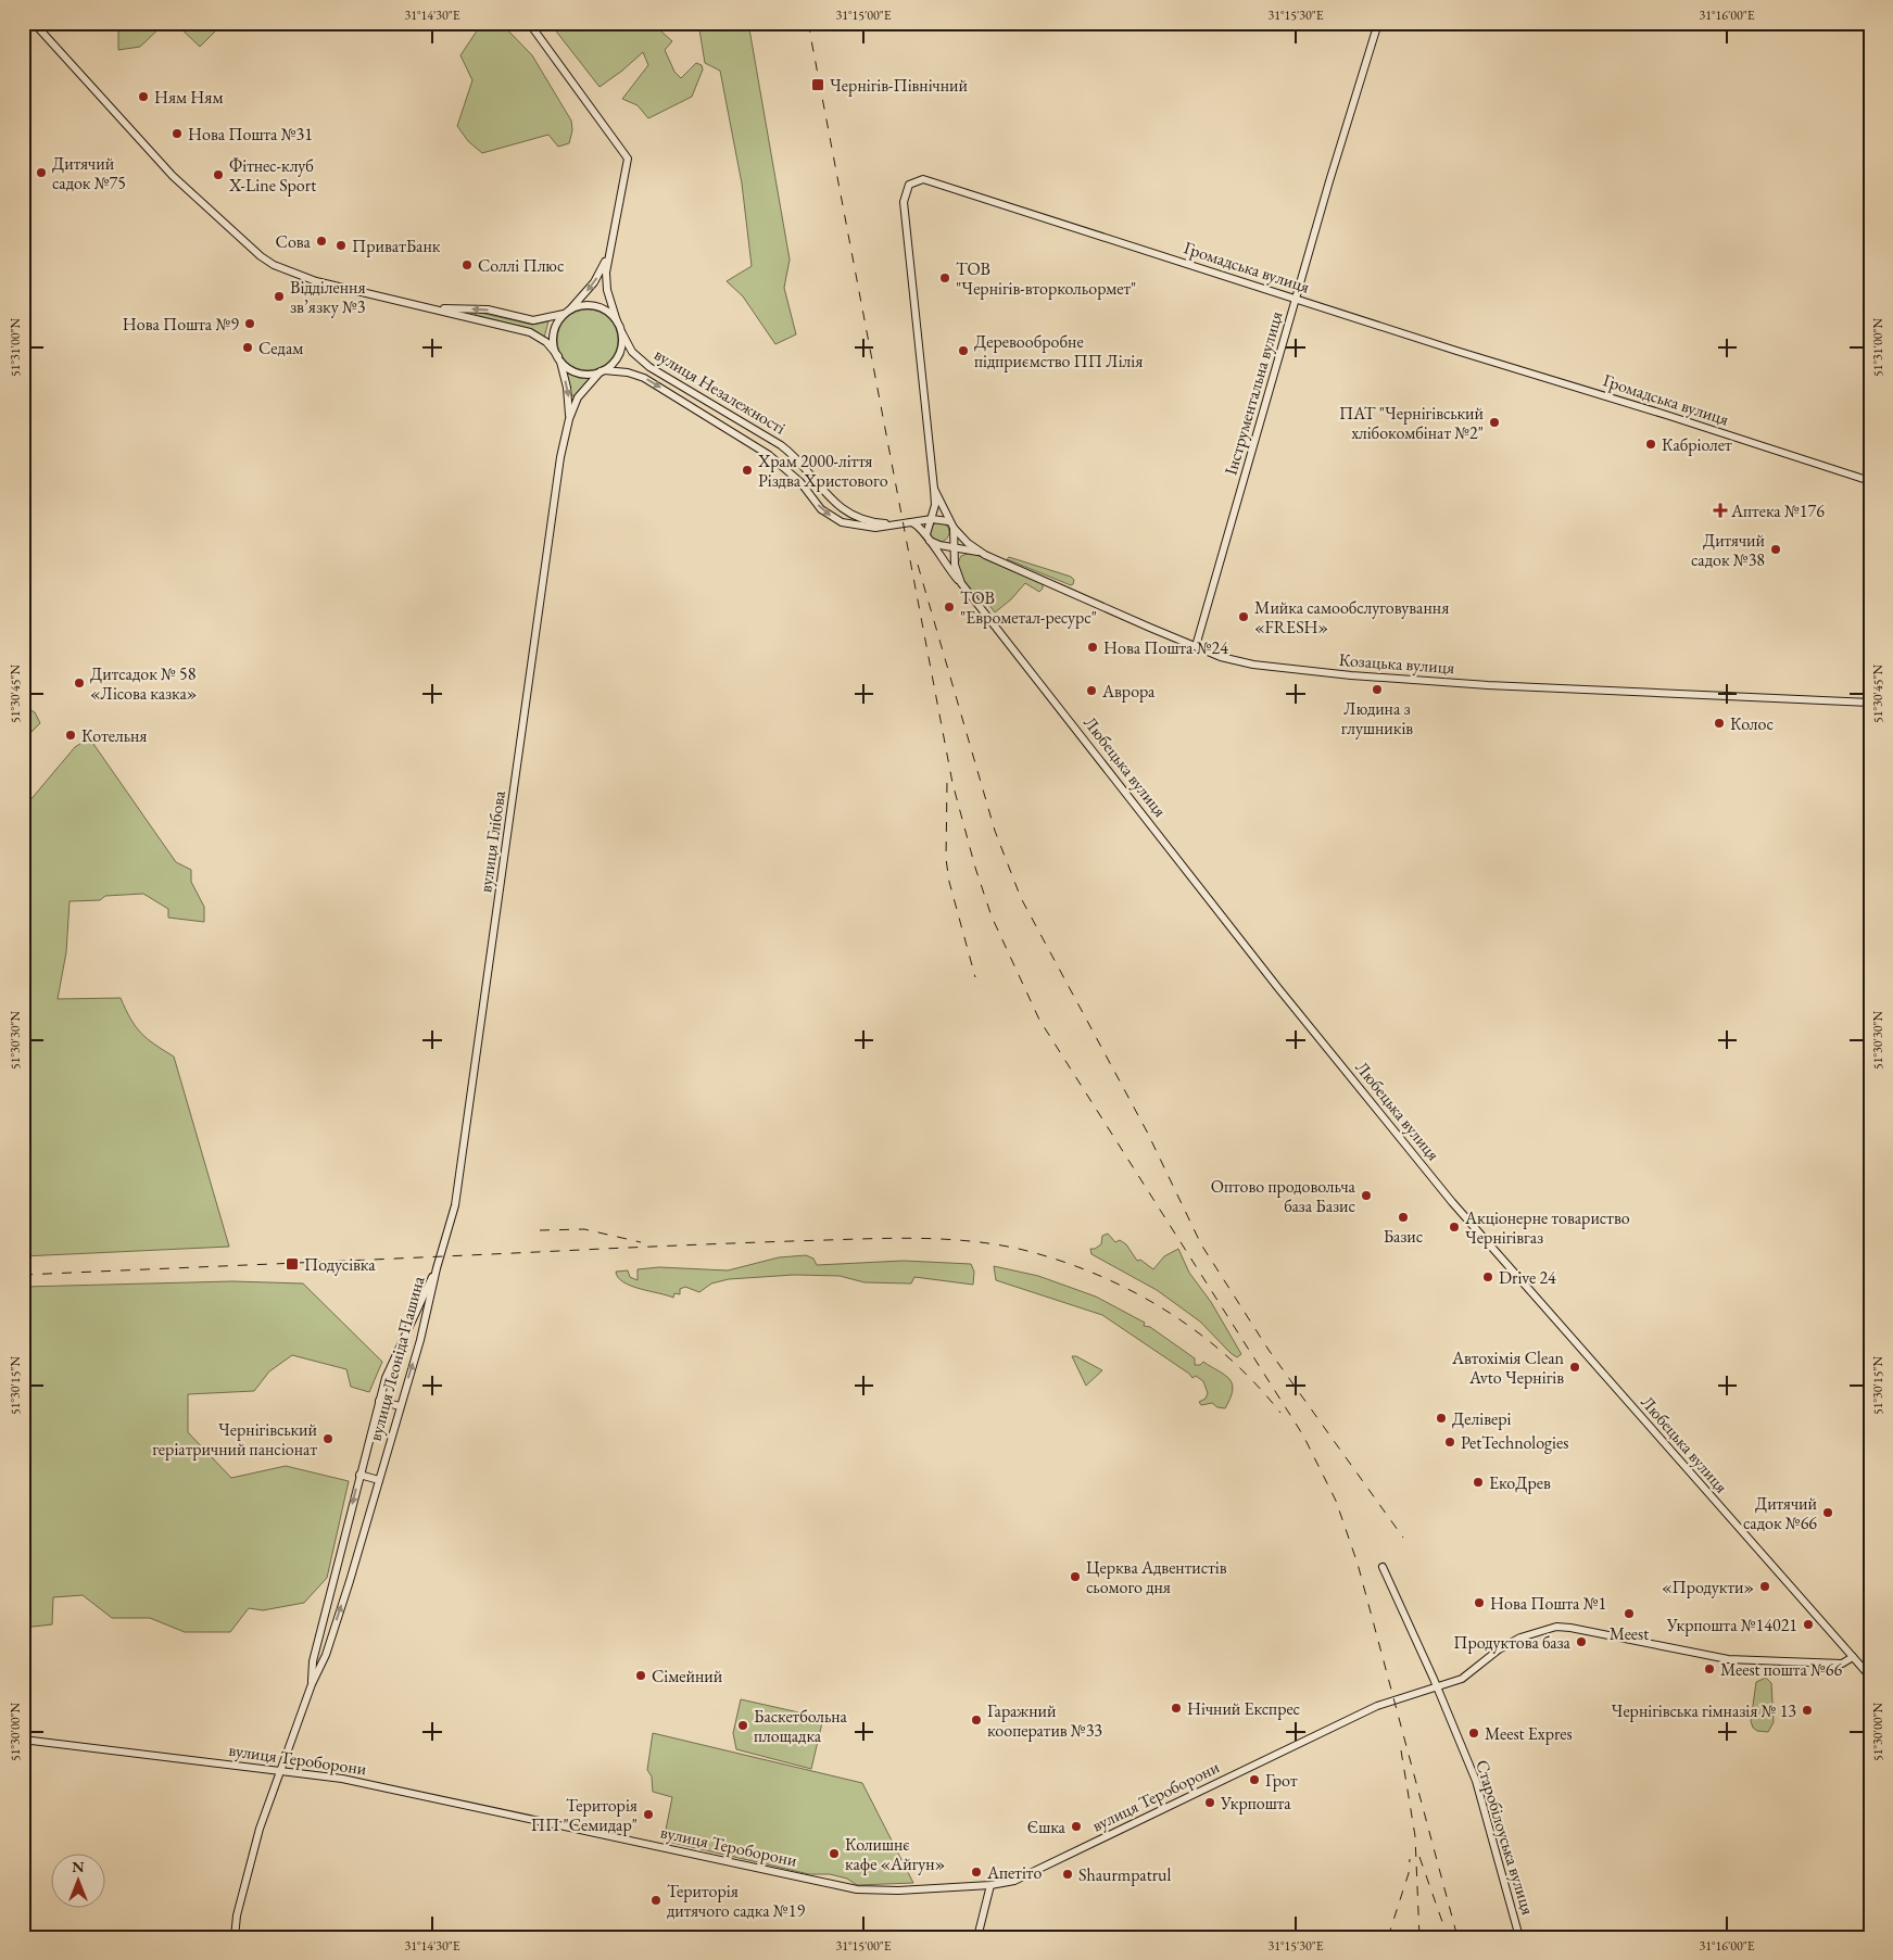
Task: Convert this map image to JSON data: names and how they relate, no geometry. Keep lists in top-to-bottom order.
{
  "streets": {
    "main road": [
      "Громадська вулиця",
      "вулиця Незалежності",
      "Інструментальна вулиця",
      "Козацька вулиця",
      "Любецька вулиця",
      "вулиця Глібова",
      "вулиця Леоніда Пашина",
      "вулиця Тероборони",
      "Старобілоуська вулиця"
    ]
  },
  "crossings": [
    ["Громадська вулиця", "Інструментальна вулиця"],
    ["вулиця Незалежності", "вулиця Глібова"],
    ["Інструментальна вулиця", "Козацька вулиця"],
    ["Козацька вулиця", "Любецька вулиця"],
    ["Любецька вулиця", "вулиця Тероборони"],
    ["вулиця Глібова", "вулиця Леоніда Пашина"],
    ["вулиця Тероборони", "Старобілоуська вулиця"]
  ],
  "places": {
    "transit": ["Чернігів-Північний", "Подусівка"],
    "other": [
      "Ням Ням",
      "Нова Пошта №31",
      "Дитячий садок №75",
      "Фітнес-клуб X-Line Sport",
      "Сова",
      "ПриватБанк",
      "Соллі Плюс",
      "ТОВ \"Чернігів-вторкольормет\"",
      "Відділення зв’язку №3",
      "Нова Пошта №9",
      "Седам",
      "Деревообробне підприємство ПП Лілія",
      "ПАТ \"Чернігівський хлібокомбінат №2\"",
      "Кабріолет",
      "Храм 2000-ліття Різдва Христового",
      "Дитячий садок №38",
      "ТОВ \"Еврометал-ресурс\"",
      "Мийка самообслуговування «FRESH»",
      "Нова Пошта №24",
      "Дитсадок № 58 «Лісова казка»",
      "Людина з глушників",
      "Аврора",
      "Колос",
      "Котельня",
      "Оптово продовольча база Базис",
      "Базис",
      "Акціонерне товариство Чернігівгаз",
      "Drive 24",
      "Автохімія Clean Avto Чернігів",
      "Делівері",
      "Чернігівський геріатричний пансіонат",
      "PetTechnologies",
      "ЕкоДрев",
      "Дитячий садок №66",
      "Церква Адвентистів сьомого дня",
      "«Продукти»",
      "Нова Пошта №1",
      "Meest",
      "Укрпошта №14021",
      "Продуктова база",
      "Meest пошта №66",
      "Сімейний",
      "Нічний Експрес",
      "Чернігівська гімназія № 13",
      "Гаражний кооператив №33",
      "Баскетбольна площадка",
      "Meest Expres",
      "Грот",
      "Укрпошта",
      "Територія ПП \"Семидар\"",
      "Єшка",
      "Колишнє кафе «Айгун»",
      "Апетіто",
      "Shaurmpatrul",
      "Територія дитячого садка №19"
    ],
    "health": ["Аптека №176"]
  },
  "north": "top",
  "coordinates": [
    "31°14'30\"E",
    "31°15'00\"E",
    "31°15'30\"E",
    "31°16'00\"E",
    "51°31'00\"N",
    "51°30'45\"N",
    "51°30'30\"N",
    "51°30'15\"N",
    "51°30'00\"N"
  ]
}
